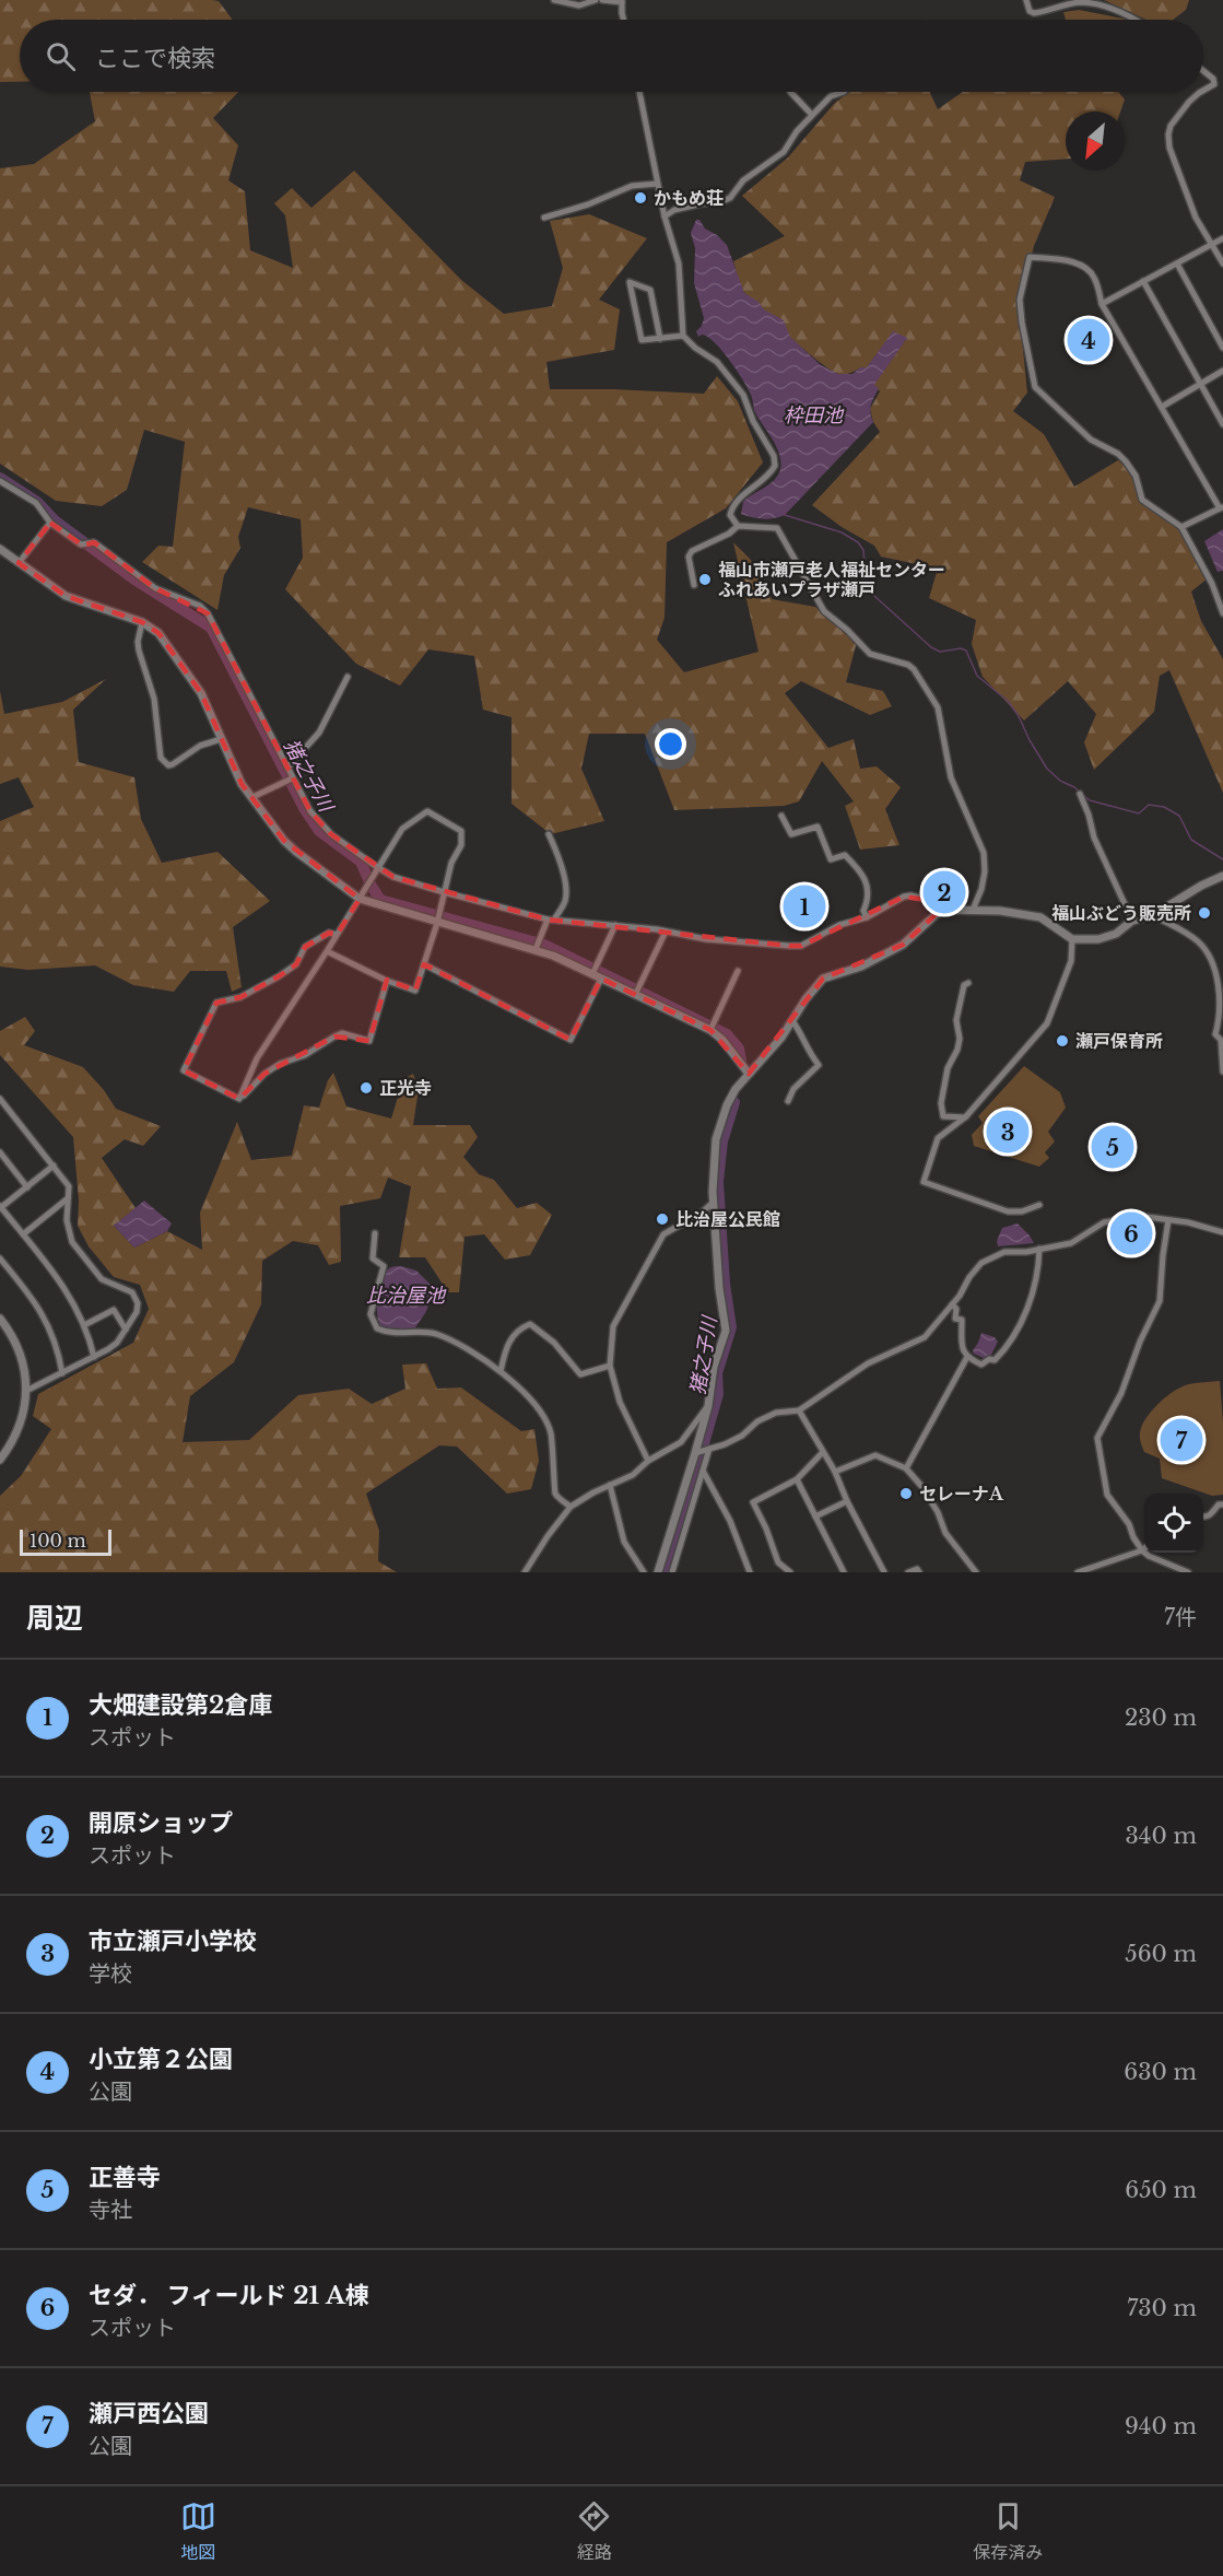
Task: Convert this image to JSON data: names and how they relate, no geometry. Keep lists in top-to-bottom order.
{
  "water": ["枠田池", "猪之子川", "比治屋池"],
  "places": [
    "かもめ荘",
    "福山市瀬戸老人福祉センター ふれあいプラザ瀬戸",
    "福山ぶどう販売所",
    "瀬戸保育所",
    "正光寺",
    "比治屋公民館",
    "セレーナA"
  ],
  "scale_bar": "100 m",
  "north": "bottom left",
  "page": {
    "search": "ここで検索",
    "pins": [
      "4",
      "2",
      "1",
      "3",
      "5",
      "6",
      "7"
    ],
    "scale": "100 m",
    "heading": ["周辺", "7件"],
    "list": [
      {
        "mark": "1",
        "name": "大畑建設第2倉庫",
        "note": "スポット",
        "value": "230 m"
      },
      {
        "mark": "2",
        "name": "開原ショップ",
        "note": "スポット",
        "value": "340 m"
      },
      {
        "mark": "3",
        "name": "市立瀬戸小学校",
        "note": "学校",
        "value": "560 m"
      },
      {
        "mark": "4",
        "name": "小立第２公園",
        "note": "公園",
        "value": "630 m"
      },
      {
        "mark": "5",
        "name": "正善寺",
        "note": "寺社",
        "value": "650 m"
      },
      {
        "mark": "6",
        "name": "セダ． フィールド 21 A棟",
        "note": "スポット",
        "value": "730 m"
      },
      {
        "mark": "7",
        "name": "瀬戸西公園",
        "note": "公園",
        "value": "940 m"
      }
    ],
    "nav": ["地図", "経路", "保存済み"]
  }
}
